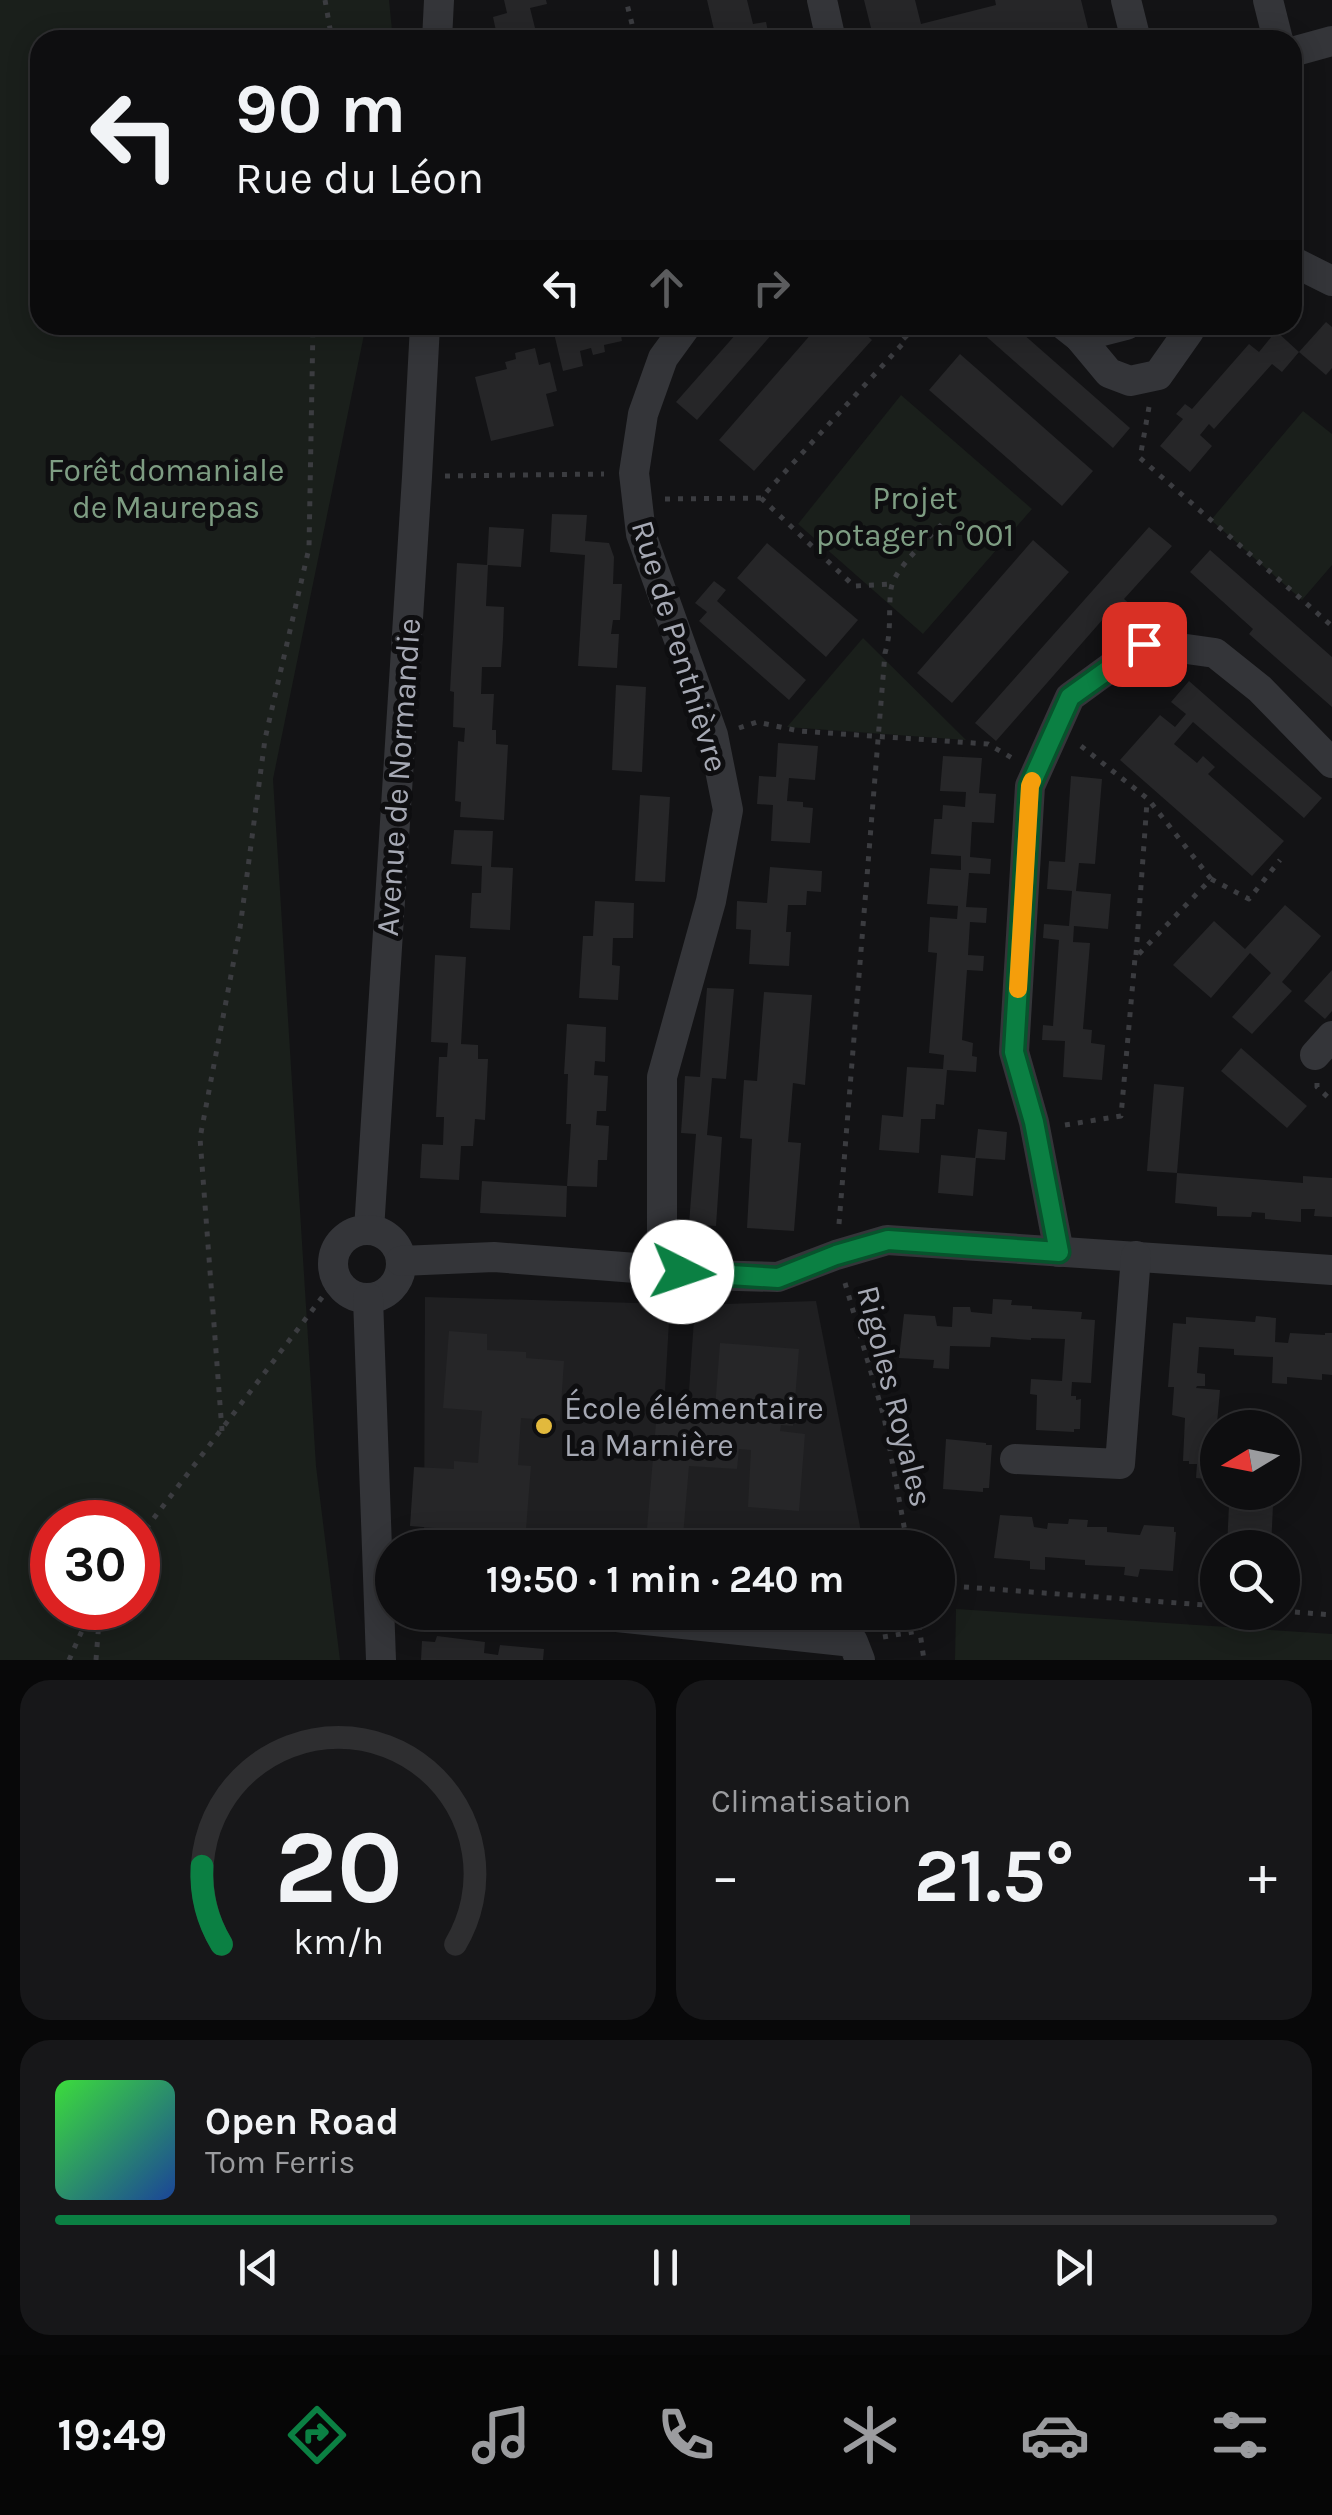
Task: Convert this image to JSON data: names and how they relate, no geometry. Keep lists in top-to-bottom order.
{
  "streets": {
    "street": ["Rue de Penthièvre", "Avenue de Normandie"],
    "path": ["Rigoles Royales"]
  },
  "parks": ["Forêt domaniale de Maurepas", "Projet potager n°001"],
  "places": ["École élémentaire La Marnière"],
  "north": "left",
  "page": {
    "turn": ["90 m", "Rue du Léon"],
    "limit": "30",
    "trip": "19:50 · 1 min · 240 m",
    "tile": "Climatisation",
    "heat": ["−", "21.5°", "+"],
    "song": ["Open Road", "Tom Ferris"],
    "tabs": "19:49",
    "gauge": ["20", "km/h"]
  }
}
